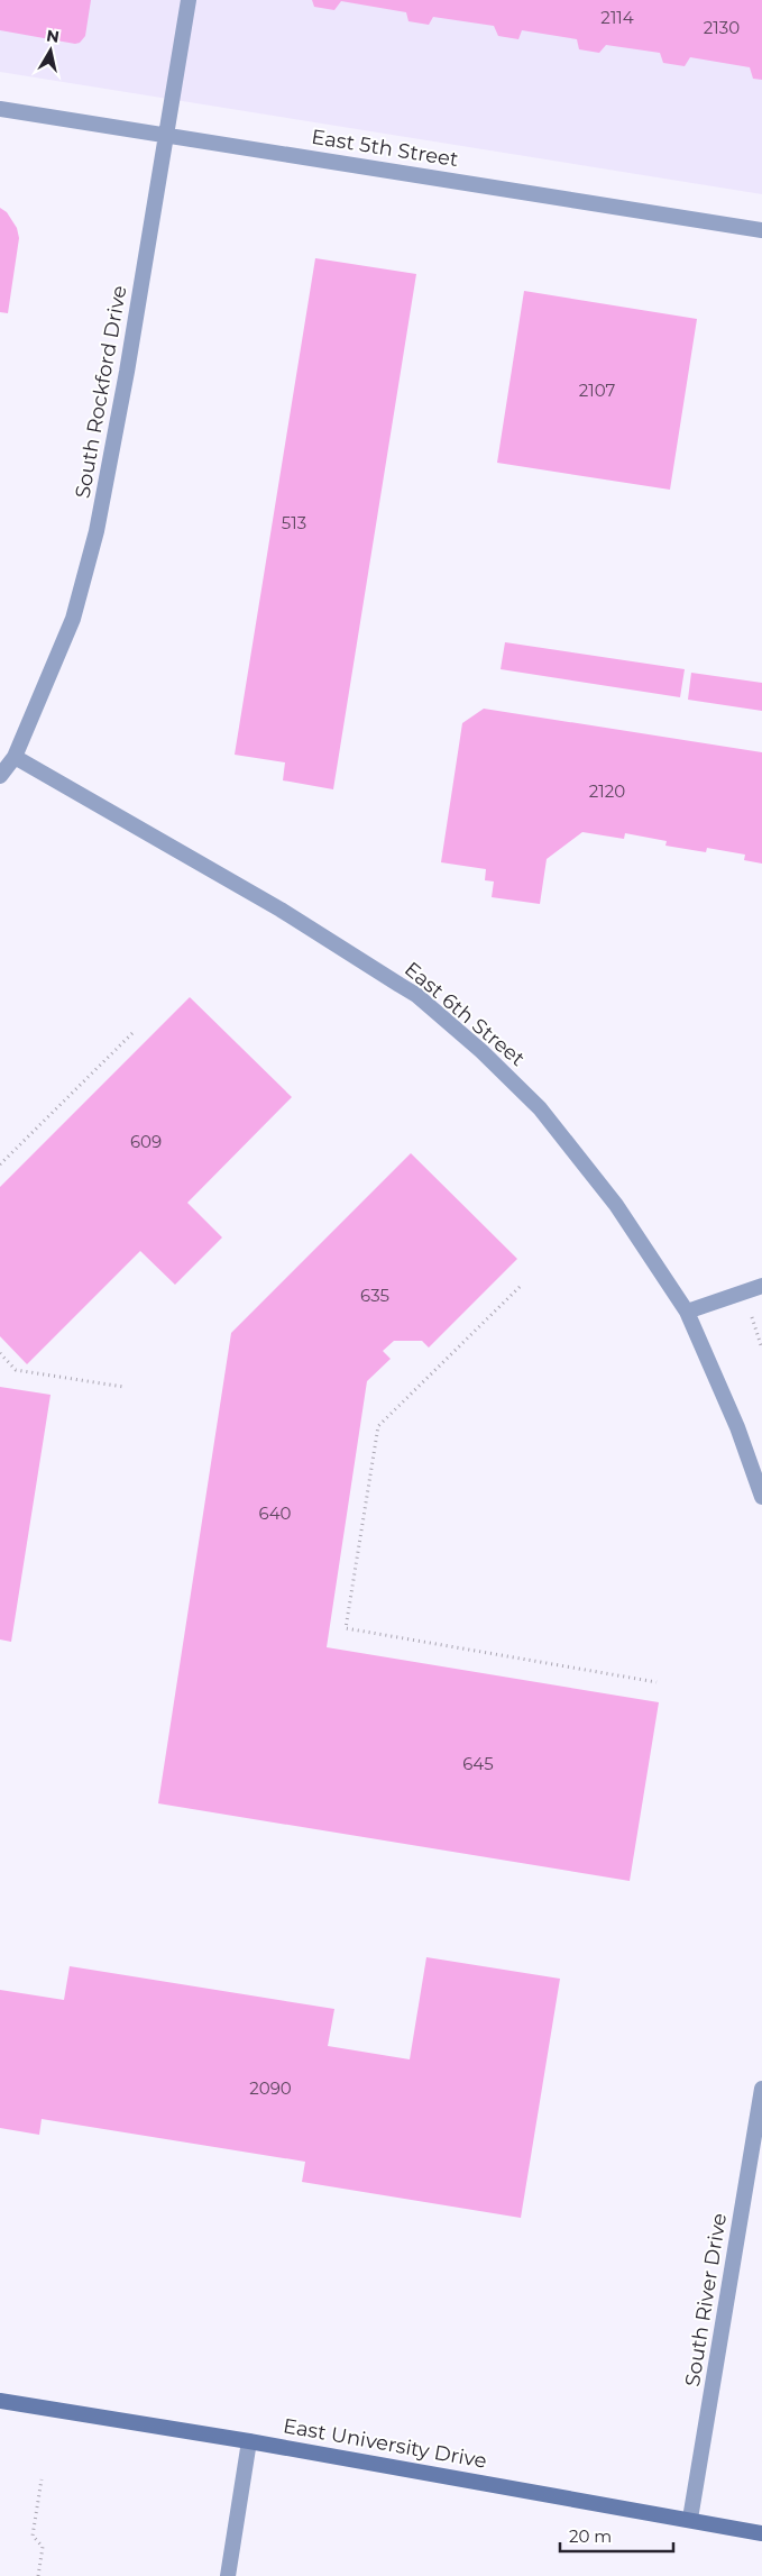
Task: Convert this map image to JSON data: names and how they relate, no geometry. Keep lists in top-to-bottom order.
{
  "streets": {
    "main road": ["East University Drive"],
    "street": [
      "East 5th Street",
      "South Rockford Drive",
      "East 6th Street",
      "South River Drive"
    ]
  },
  "crossings": [
    ["East 5th Street", "South Rockford Drive"],
    ["South Rockford Drive", "East 6th Street"],
    ["South River Drive", "East University Drive"]
  ],
  "house_numbers": [
    "2114",
    "2130",
    "2107",
    "513",
    "2120",
    "609",
    "635",
    "640",
    "645",
    "2090"
  ],
  "scale_bar": "20 m",
  "north": "top"
}
